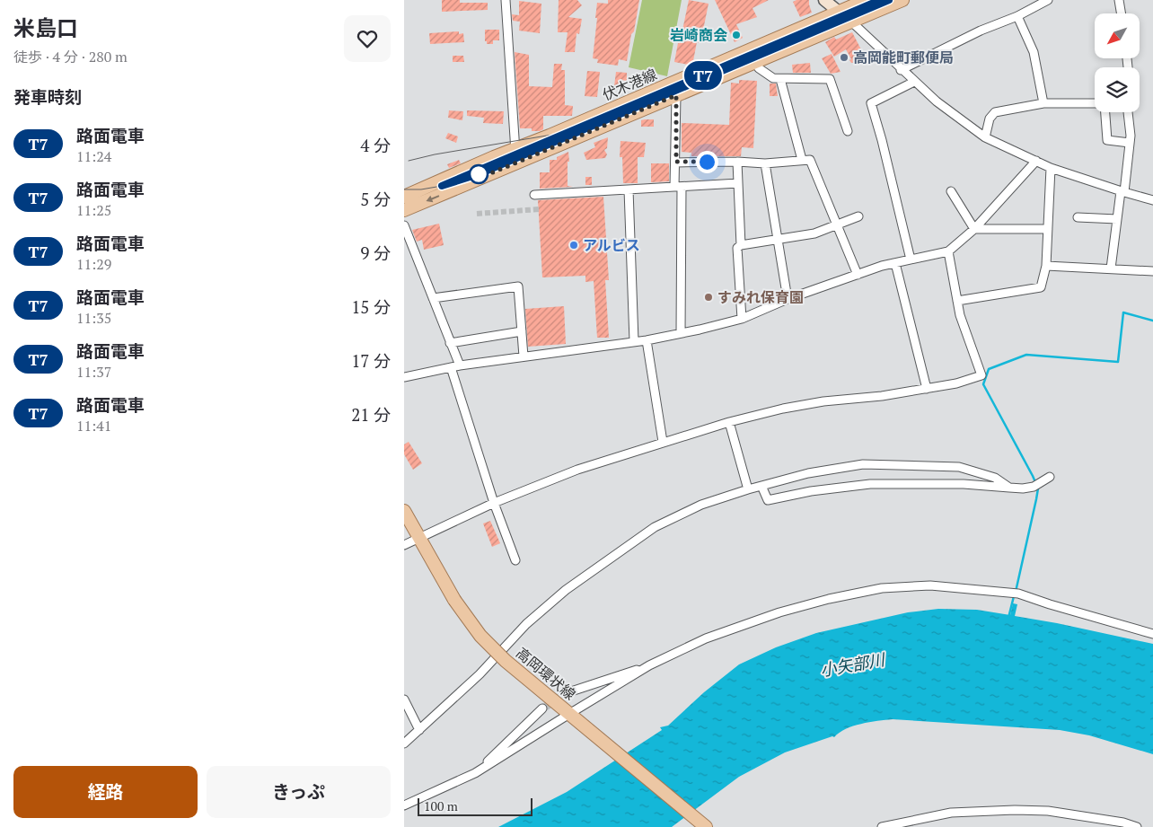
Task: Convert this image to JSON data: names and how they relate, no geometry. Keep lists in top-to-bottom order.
{
  "streets": {
    "main road": ["伏木港線", "高岡環状線"]
  },
  "water": ["小矢部川"],
  "places": [
    "岩崎商会",
    "高岡能町郵便局",
    "アルビス",
    "すみれ保育園"
  ],
  "lines": ["tram line T7"],
  "scale_bar": "100 m",
  "north": "bottom left",
  "page": {
    "heading": [
      ["米島口", "徒歩 · 4 分 · 280 m"],
      "発車時刻"
    ],
    "on_map": "T7",
    "list": [
      {
        "mark": "T7",
        "name": "路面電車",
        "note": "11:24",
        "value": "4 分"
      },
      {
        "mark": "T7",
        "name": "路面電車",
        "note": "11:25",
        "value": "5 分"
      },
      {
        "mark": "T7",
        "name": "路面電車",
        "note": "11:29",
        "value": "9 分"
      },
      {
        "mark": "T7",
        "name": "路面電車",
        "note": "11:35",
        "value": "15 分"
      },
      {
        "mark": "T7",
        "name": "路面電車",
        "note": "11:37",
        "value": "17 分"
      },
      {
        "mark": "T7",
        "name": "路面電車",
        "note": "11:41",
        "value": "21 分"
      }
    ],
    "buttons": ["経路", "きっぷ"],
    "scale": "100 m"
  }
}
